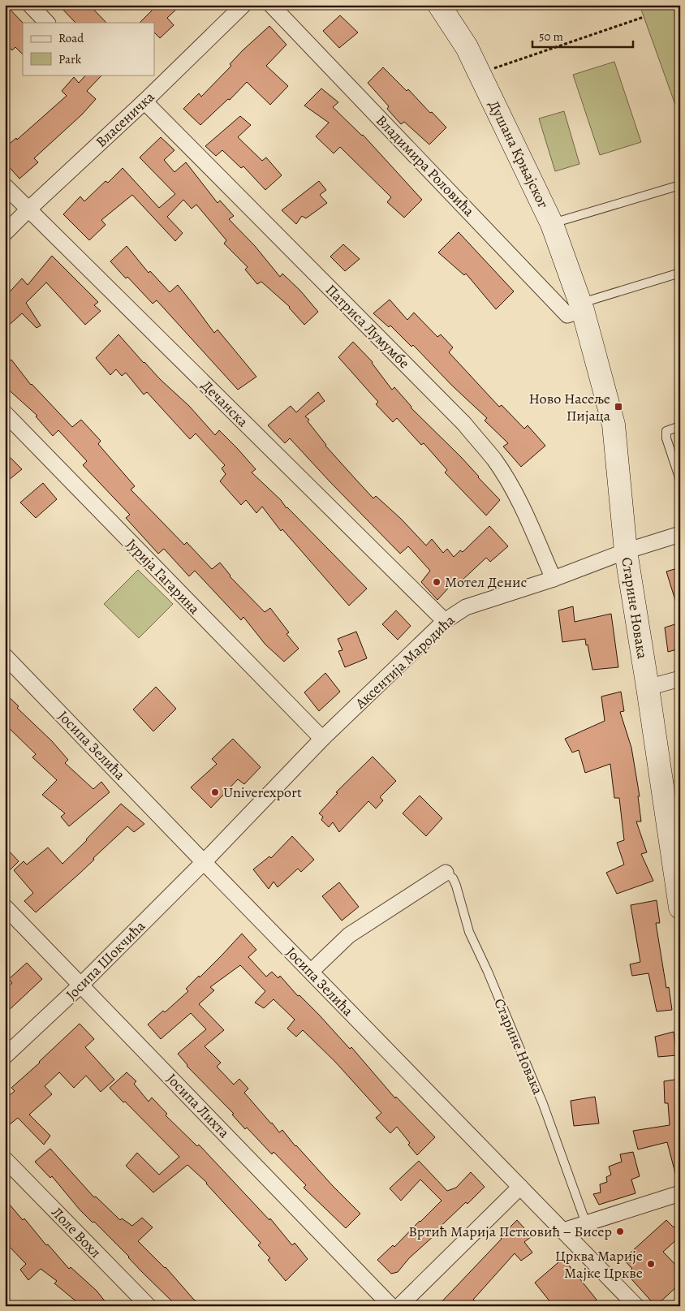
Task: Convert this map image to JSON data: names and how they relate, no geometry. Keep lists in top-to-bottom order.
{
  "streets": {
    "street": [
      "Власеничка",
      "Душана Крњајског",
      "Владимира Роловића",
      "Патриса Лумумбе",
      "Дечанска",
      "Јурија Гагарина",
      "Старине Новака",
      "Аксентија Мародића",
      "Јосипа Зелића",
      "Јосипа Шокчића",
      "Јосипа Лихта",
      "Лоле Вохл"
    ]
  },
  "crossings": [
    ["Власеничка", "Патриса Лумумбе"],
    ["Власеничка", "Дечанска"],
    ["Душана Крњајског", "Владимира Роловића"],
    ["Душана Крњајског", "Старине Новака"],
    ["Владимира Роловића", "Старине Новака"],
    ["Патриса Лумумбе", "Аксентија Мародића"],
    ["Дечанска", "Аксентија Мародића"],
    ["Јурија Гагарина", "Аксентија Мародића"],
    ["Старине Новака", "Аксентија Мародића"],
    ["Аксентија Мародића", "Јосипа Зелића"],
    ["Аксентија Мародића", "Јосипа Шокчића"],
    ["Јосипа Зелића", "Јосипа Шокчића"],
    ["Јосипа Шокчића", "Јосипа Лихта"]
  ],
  "places": {
    "transit": ["Ново Насеље Пијаца"],
    "other": [
      "Мотел Денис",
      "Univerexport",
      "Вртић Марија Петковић – Бисер",
      "Црква Марије Мајке Цркве"
    ]
  },
  "legend": ["Road", "Park"],
  "scale_bar": "50 m"
}
